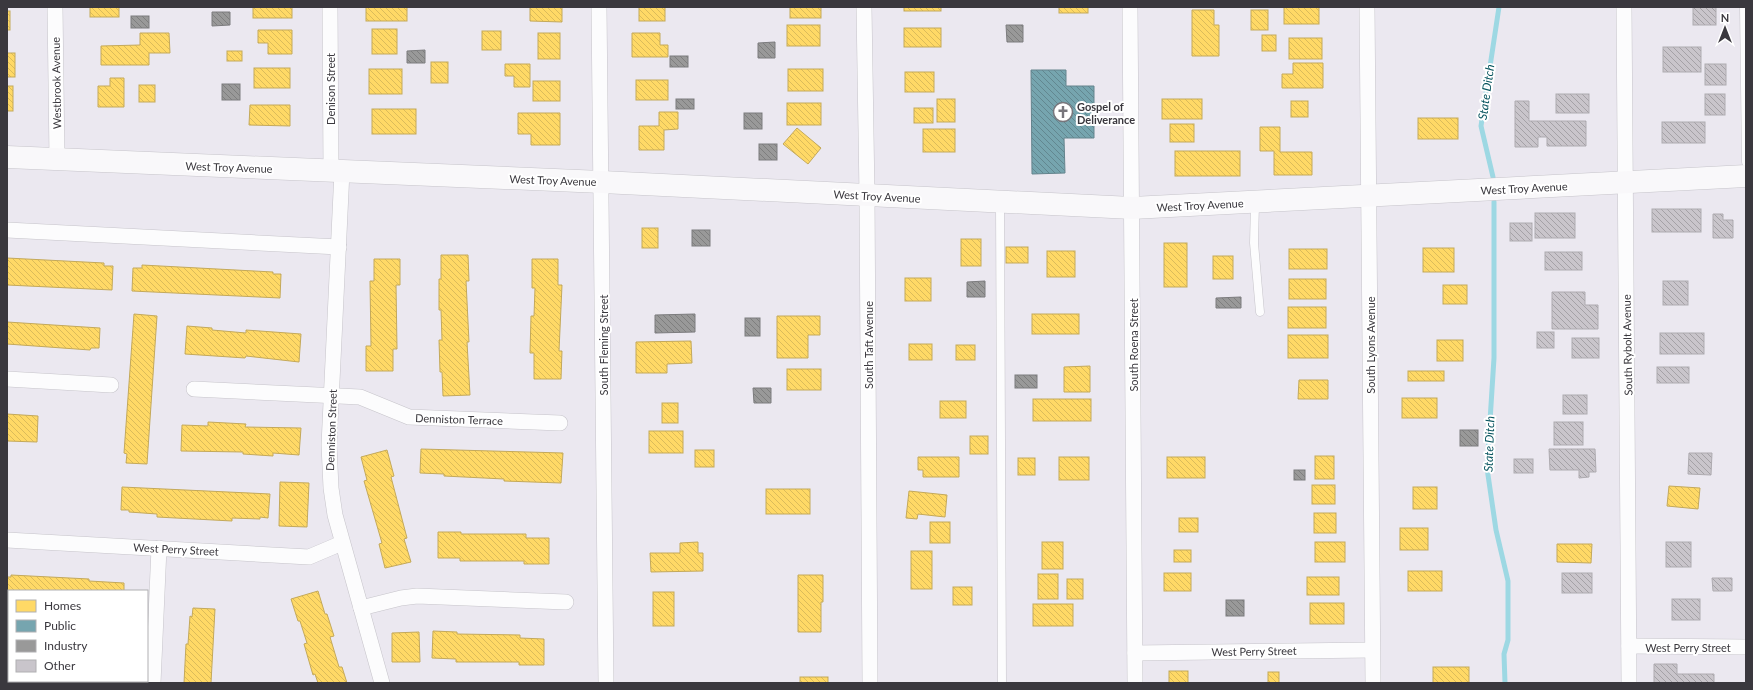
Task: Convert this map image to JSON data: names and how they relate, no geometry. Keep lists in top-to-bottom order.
{
  "streets": {
    "street": [
      "Westbrook Avenue",
      "Denison Street",
      "West Troy Avenue",
      "South Fleming Street",
      "South Taft Avenue",
      "South Roena Street",
      "South Lyons Avenue",
      "South Rybolt Avenue",
      "Denniston Terrace",
      "Denniston Street",
      "West Perry Street"
    ]
  },
  "crossings": [
    ["Westbrook Avenue", "West Troy Avenue"],
    ["Denison Street", "West Troy Avenue"],
    ["Denison Street", "Denniston Street"],
    ["West Troy Avenue", "South Fleming Street"],
    ["West Troy Avenue", "South Taft Avenue"],
    ["West Troy Avenue", "South Roena Street"],
    ["West Troy Avenue", "South Lyons Avenue"],
    ["West Troy Avenue", "South Rybolt Avenue"],
    ["West Troy Avenue", "Denniston Street"],
    ["South Roena Street", "West Perry Street"],
    ["South Lyons Avenue", "West Perry Street"],
    ["South Rybolt Avenue", "West Perry Street"],
    ["Denniston Terrace", "Denniston Street"],
    ["Denniston Street", "West Perry Street"]
  ],
  "water": ["State Ditch"],
  "places": {
    "church": ["Gospel of Deliverance"]
  },
  "legend": [
    "Homes",
    "Public",
    "Industry",
    "Other"
  ],
  "north": "top"
}
